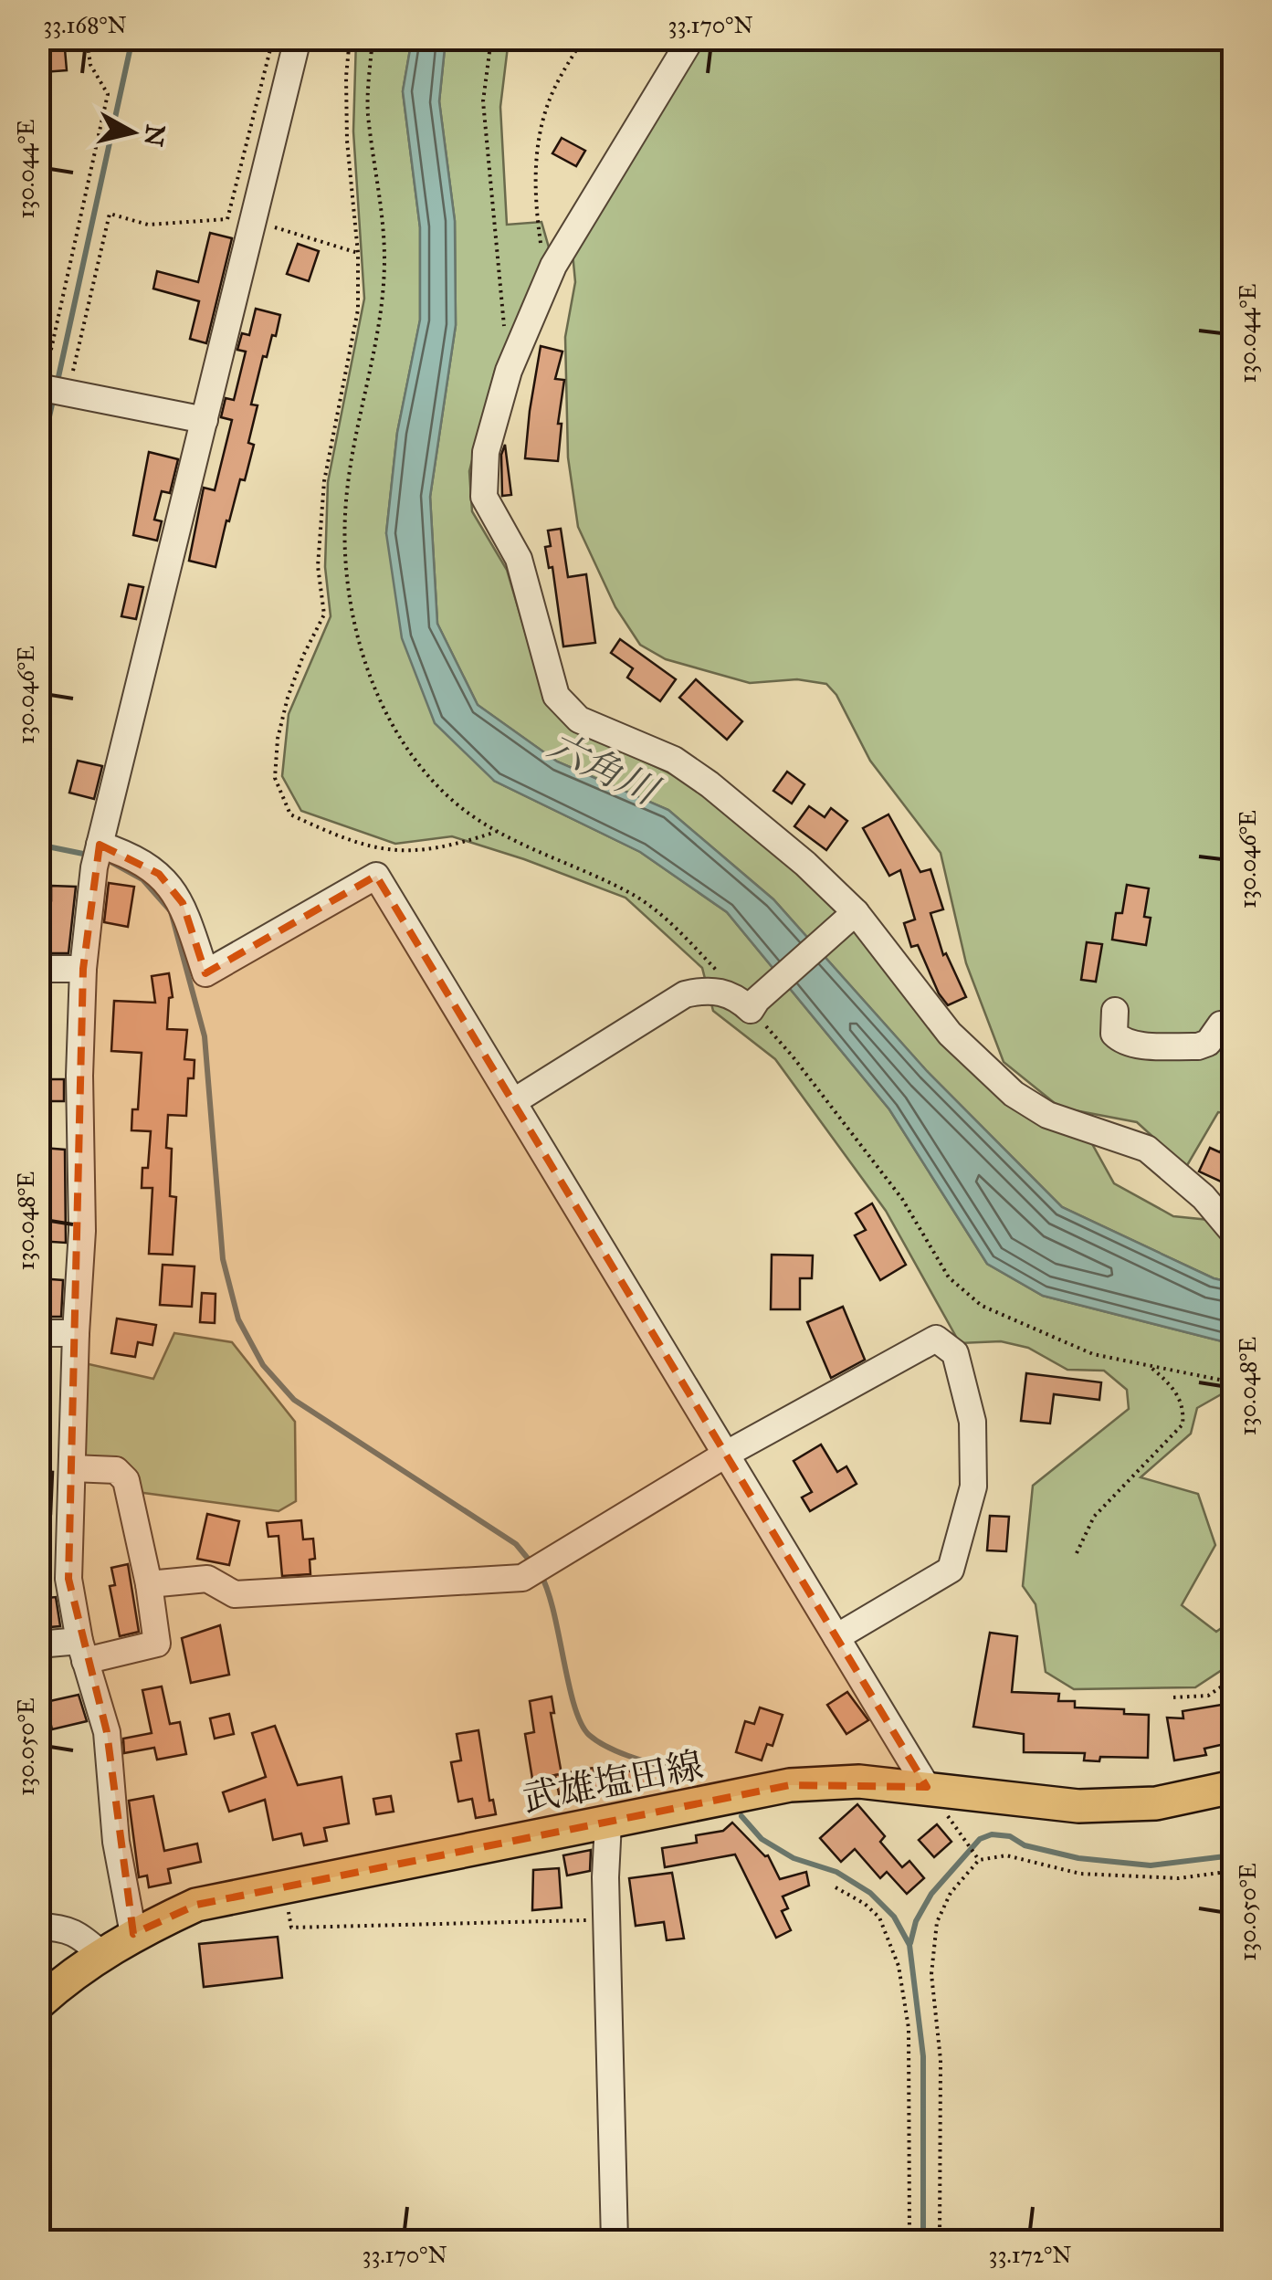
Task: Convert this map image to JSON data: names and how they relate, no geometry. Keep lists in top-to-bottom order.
{
  "streets": {
    "main road": ["武雄塩田線"]
  },
  "water": ["六角川"],
  "north": "right",
  "coordinates": [
    "33.168°N",
    "33.170°N",
    "130.044°E",
    "130.046°E",
    "130.048°E",
    "130.050°E",
    "33.172°N"
  ]
}
